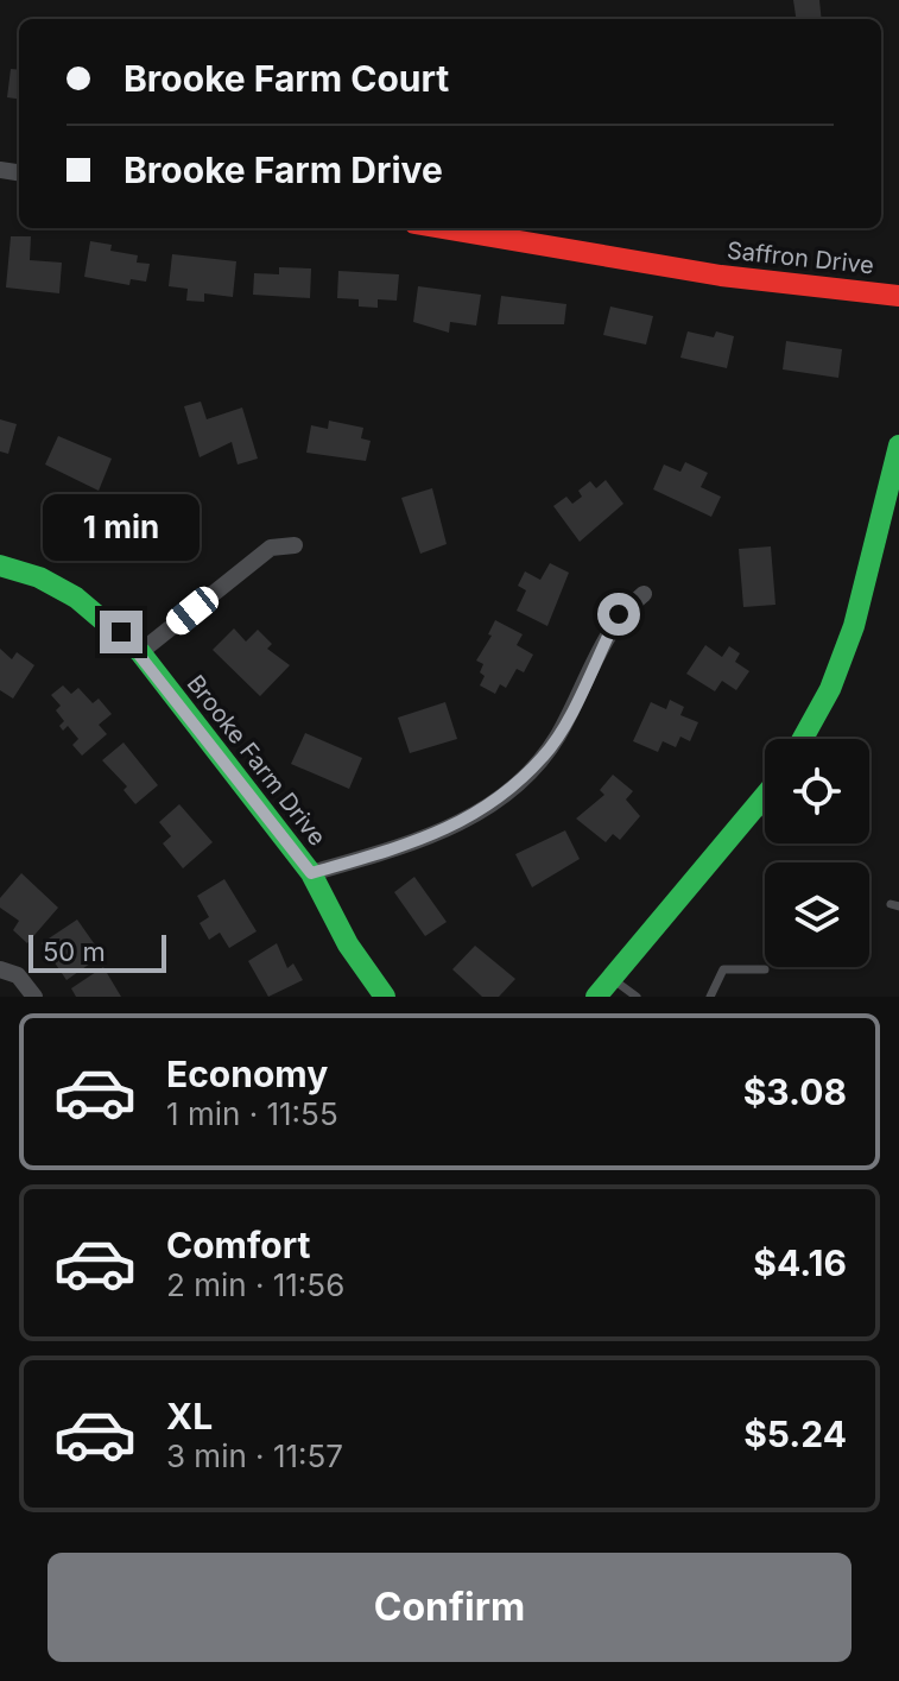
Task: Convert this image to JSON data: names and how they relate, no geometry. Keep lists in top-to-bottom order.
{
  "streets": {
    "street": ["Saffron Drive", "Brooke Farm Drive"]
  },
  "scale_bar": "50 m",
  "page": {
    "banner": ["Brooke Farm Court", "Brooke Farm Drive"],
    "bubble": "1 min",
    "scale": "50 m",
    "list": [
      {
        "name": "Economy",
        "note": "1 min · 11:55",
        "value": "$3.08"
      },
      {
        "name": "Comfort",
        "note": "2 min · 11:56",
        "value": "$4.16"
      },
      {
        "name": "XL",
        "note": "3 min · 11:57",
        "value": "$5.24"
      }
    ],
    "buttons": "Confirm"
  }
}
